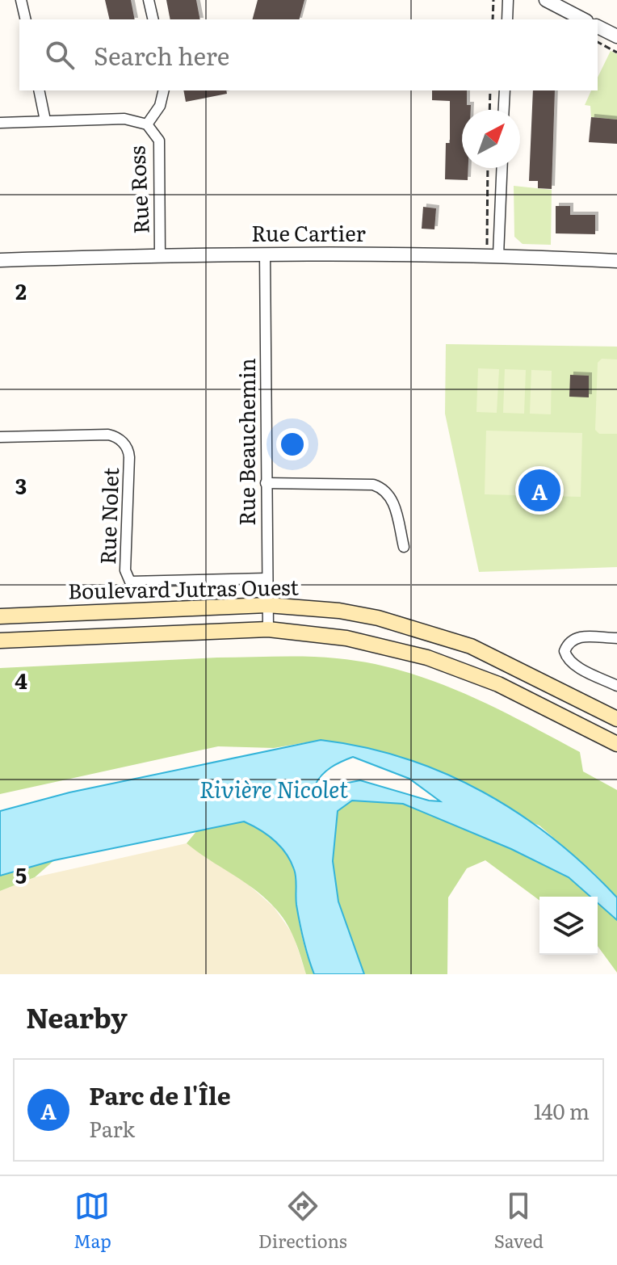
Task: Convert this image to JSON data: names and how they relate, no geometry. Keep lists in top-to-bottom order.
{
  "streets": {
    "main road": ["Boulevard Jutras Ouest"],
    "street": [
      "Rue Ross",
      "Rue Cartier",
      "Rue Beauchemin",
      "Rue Nolet"
    ]
  },
  "crossings": [
    ["Rue Ross", "Rue Cartier"],
    ["Rue Cartier", "Rue Beauchemin"],
    ["Rue Beauchemin", "Rue Nolet"],
    ["Rue Beauchemin", "Boulevard Jutras Ouest"]
  ],
  "water": ["Rivière Nicolet"],
  "north": "top right",
  "page": {
    "search": "Search here",
    "pins": "A",
    "heading": "Nearby",
    "list": [
      {
        "mark": "A",
        "name": "Parc de l'Île",
        "note": "Park",
        "value": "140 m"
      }
    ],
    "nav": ["Map", "Directions", "Saved"]
  },
  "grid": {
    "rows": [
      "2",
      "3",
      "4",
      "5"
    ]
  }
}
